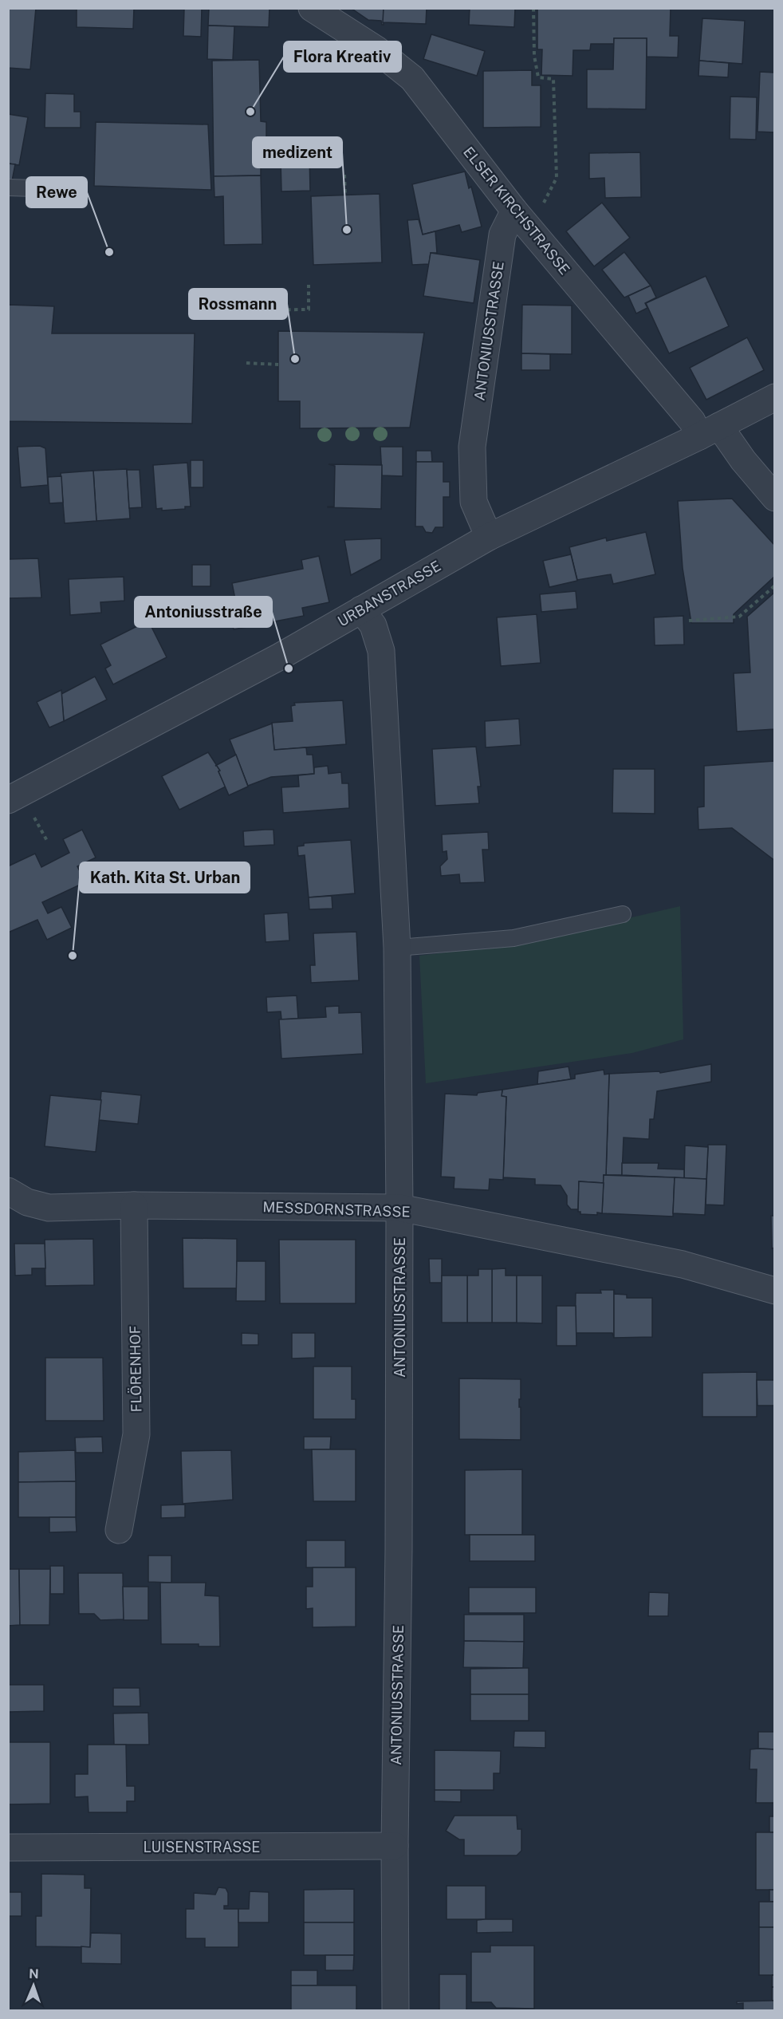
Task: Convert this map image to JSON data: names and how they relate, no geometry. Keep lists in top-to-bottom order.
{
  "streets": {
    "street": [
      "ELSER KIRCHSTRASSE",
      "ANTONIUSSTRASSE",
      "URBANSTRASSE",
      "MESSDORNSTRASSE",
      "FLÖRENHOF",
      "LUISENSTRASSE"
    ]
  },
  "crossings": [
    ["ELSER KIRCHSTRASSE", "ANTONIUSSTRASSE"],
    ["ELSER KIRCHSTRASSE", "URBANSTRASSE"],
    ["ANTONIUSSTRASSE", "URBANSTRASSE"],
    ["ANTONIUSSTRASSE", "MESSDORNSTRASSE"],
    ["ANTONIUSSTRASSE", "LUISENSTRASSE"],
    ["MESSDORNSTRASSE", "FLÖRENHOF"]
  ],
  "places": [
    "Flora Kreativ",
    "medizent",
    "Rewe",
    "Rossmann",
    "Antoniusstraße",
    "Kath. Kita St. Urban"
  ],
  "north": "top"
}
